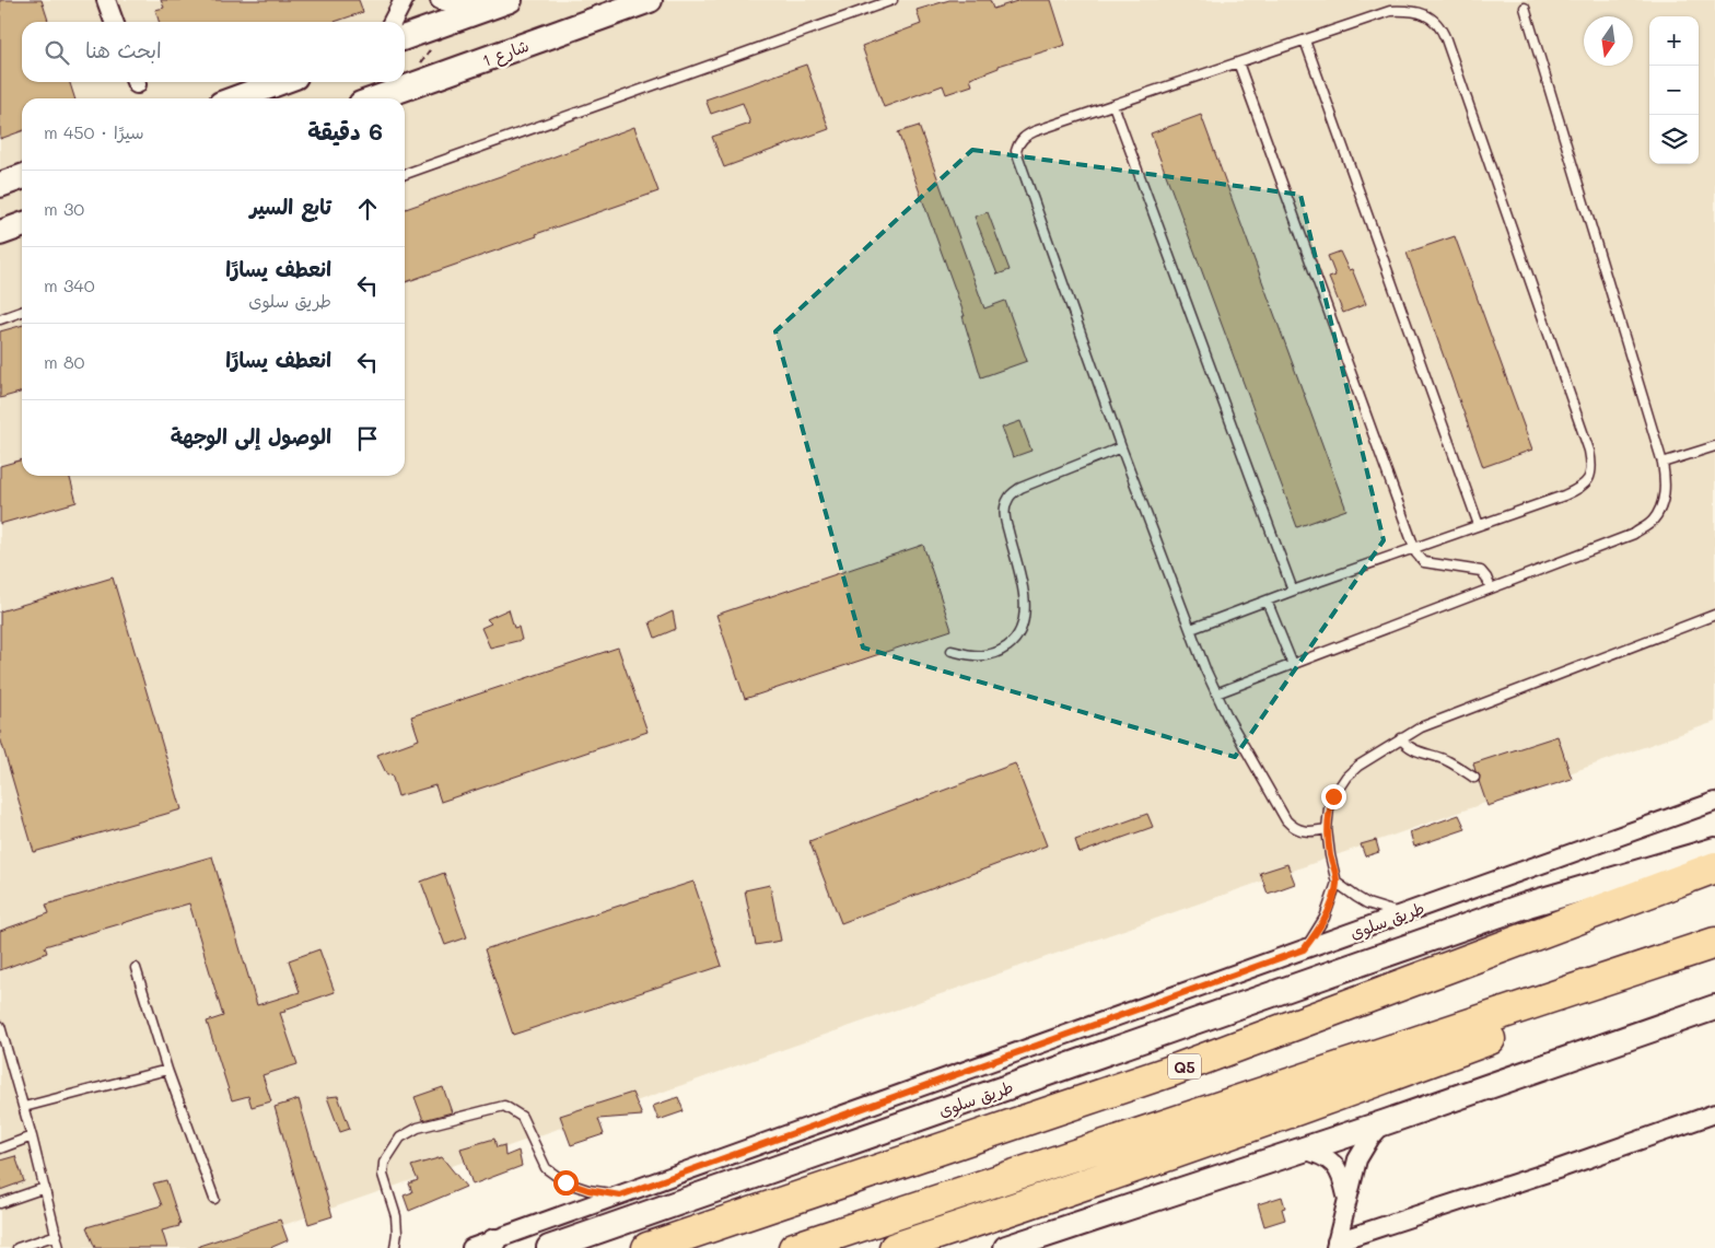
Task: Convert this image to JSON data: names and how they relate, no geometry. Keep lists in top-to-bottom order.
{
  "streets": {
    "highway": ["Q5"],
    "main road": ["شارع 1", "طريق سلوى"]
  },
  "north": "bottom",
  "page": {
    "map_buttons": ["+", "−"],
    "search": "ابحث هنا",
    "heading": ["6 دقيقة", "سيرًا · 450 m"],
    "list": [
      ["تابع السير", "30 m"],
      ["انعطف يسارًا", "طريق سلوى", "340 m"],
      ["انعطف يسارًا", "80 m"],
      "الوصول إلى الوجهة"
    ]
  }
}
